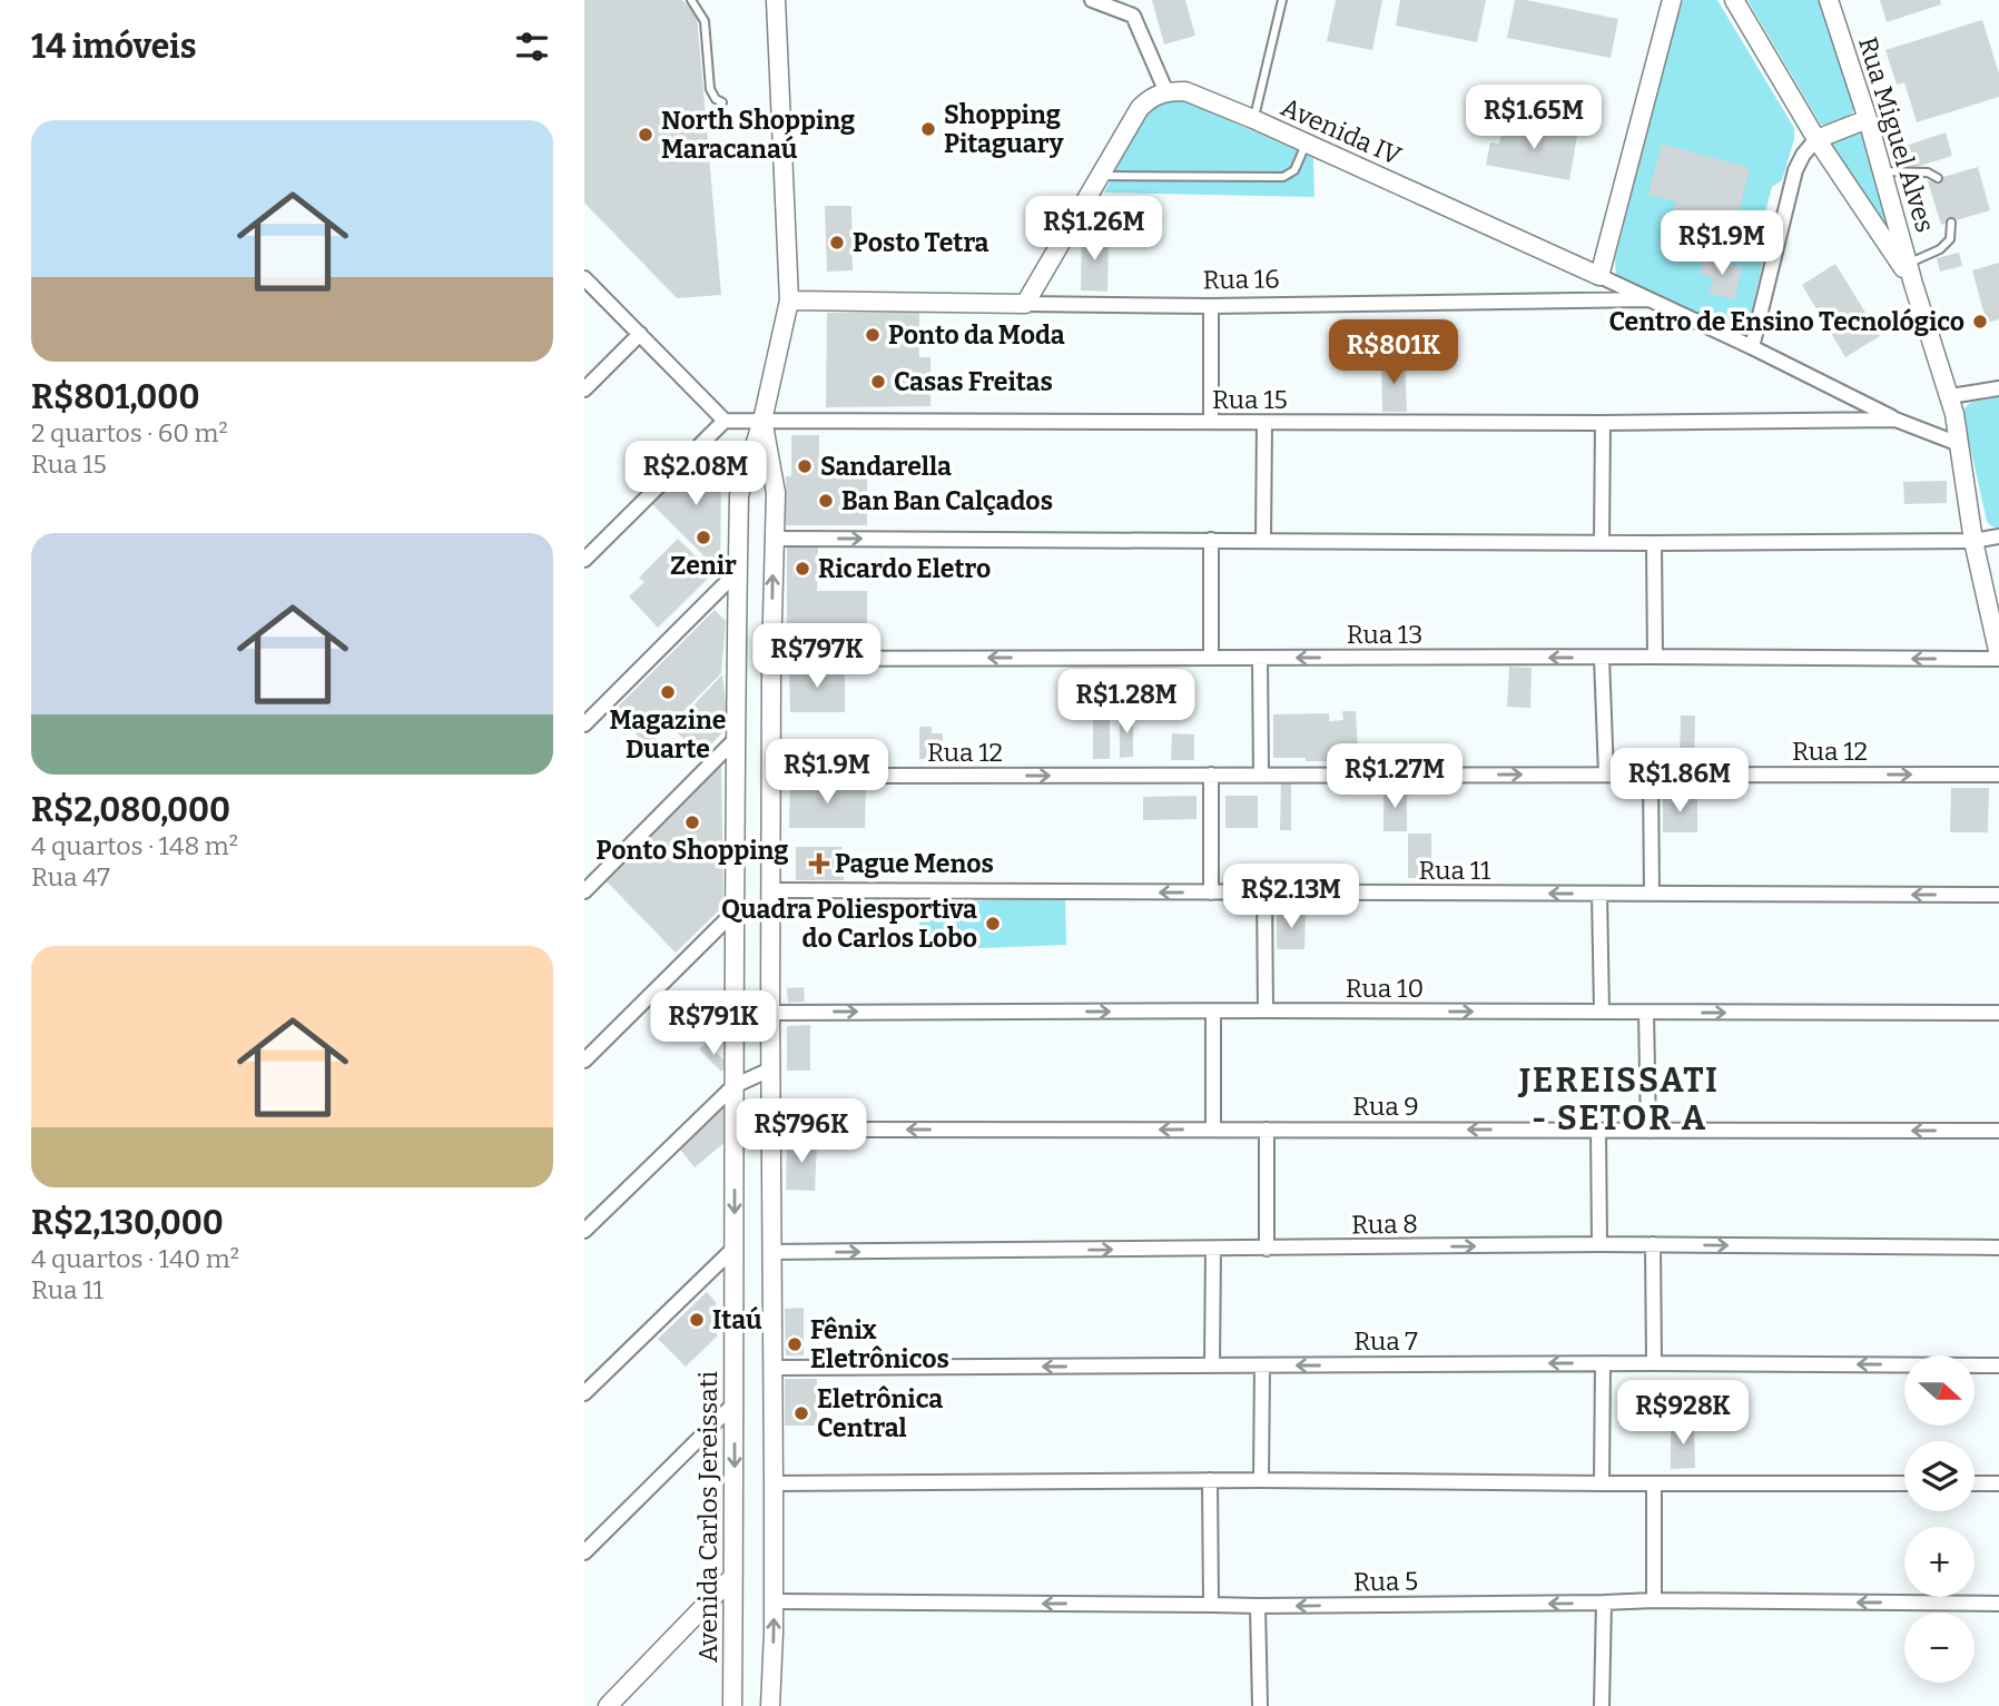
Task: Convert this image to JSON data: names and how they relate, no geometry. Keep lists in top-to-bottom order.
{
  "streets": {
    "street": [
      "Avenida IV",
      "Rua Miguel Alves",
      "Rua 16",
      "Rua 15",
      "Rua 13",
      "Rua 12",
      "Rua 11",
      "Rua 10",
      "Rua 9",
      "Rua 8",
      "Rua 7",
      "Avenida Carlos Jereissati",
      "Rua 5"
    ]
  },
  "crossings": [
    ["Avenida IV", "Rua 16"],
    ["Avenida IV", "Rua 15"],
    ["Rua 16", "Avenida Carlos Jereissati"],
    ["Rua 15", "Avenida Carlos Jereissati"]
  ],
  "one_way": [
    "Rua 12",
    "Rua 11",
    "Rua 10",
    "Rua 9",
    "Rua 8"
  ],
  "districts": ["JEREISSATI - SETOR A"],
  "places": {
    "other": [
      "Shopping Pitaguary",
      "North Shopping Maracanaú",
      "Posto Tetra",
      "Centro de Ensino Tecnológico",
      "Ponto da Moda",
      "Casas Freitas",
      "Sandarella",
      "Ban Ban Calçados",
      "Zenir",
      "Ricardo Eletro",
      "Magazine Duarte",
      "Ponto Shopping",
      "Quadra Poliesportiva do Carlos Lobo",
      "Itaú",
      "Fênix Eletrônicos",
      "Eletrônica Central"
    ],
    "health": ["Pague Menos"]
  },
  "north": "right",
  "page": {
    "heading": "14 imóveis",
    "price": [
      "R$1.65M",
      "R$1.26M",
      "R$1.9M",
      "R$801K",
      "R$2.08M",
      "R$797K",
      "R$1.28M",
      "R$1.9M",
      "R$1.27M",
      "R$1.86M",
      "R$2.13M",
      "R$791K",
      "R$796K",
      "R$928K"
    ],
    "list": [
      {
        "name": "R$801,000",
        "note": "2 quartos · 60 m² · Rua 15"
      },
      {
        "name": "R$2,080,000",
        "note": "4 quartos · 148 m² · Rua 47"
      },
      {
        "name": "R$2,130,000",
        "note": "4 quartos · 140 m² · Rua 11"
      }
    ],
    "map_buttons": ["+", "−"]
  }
}
